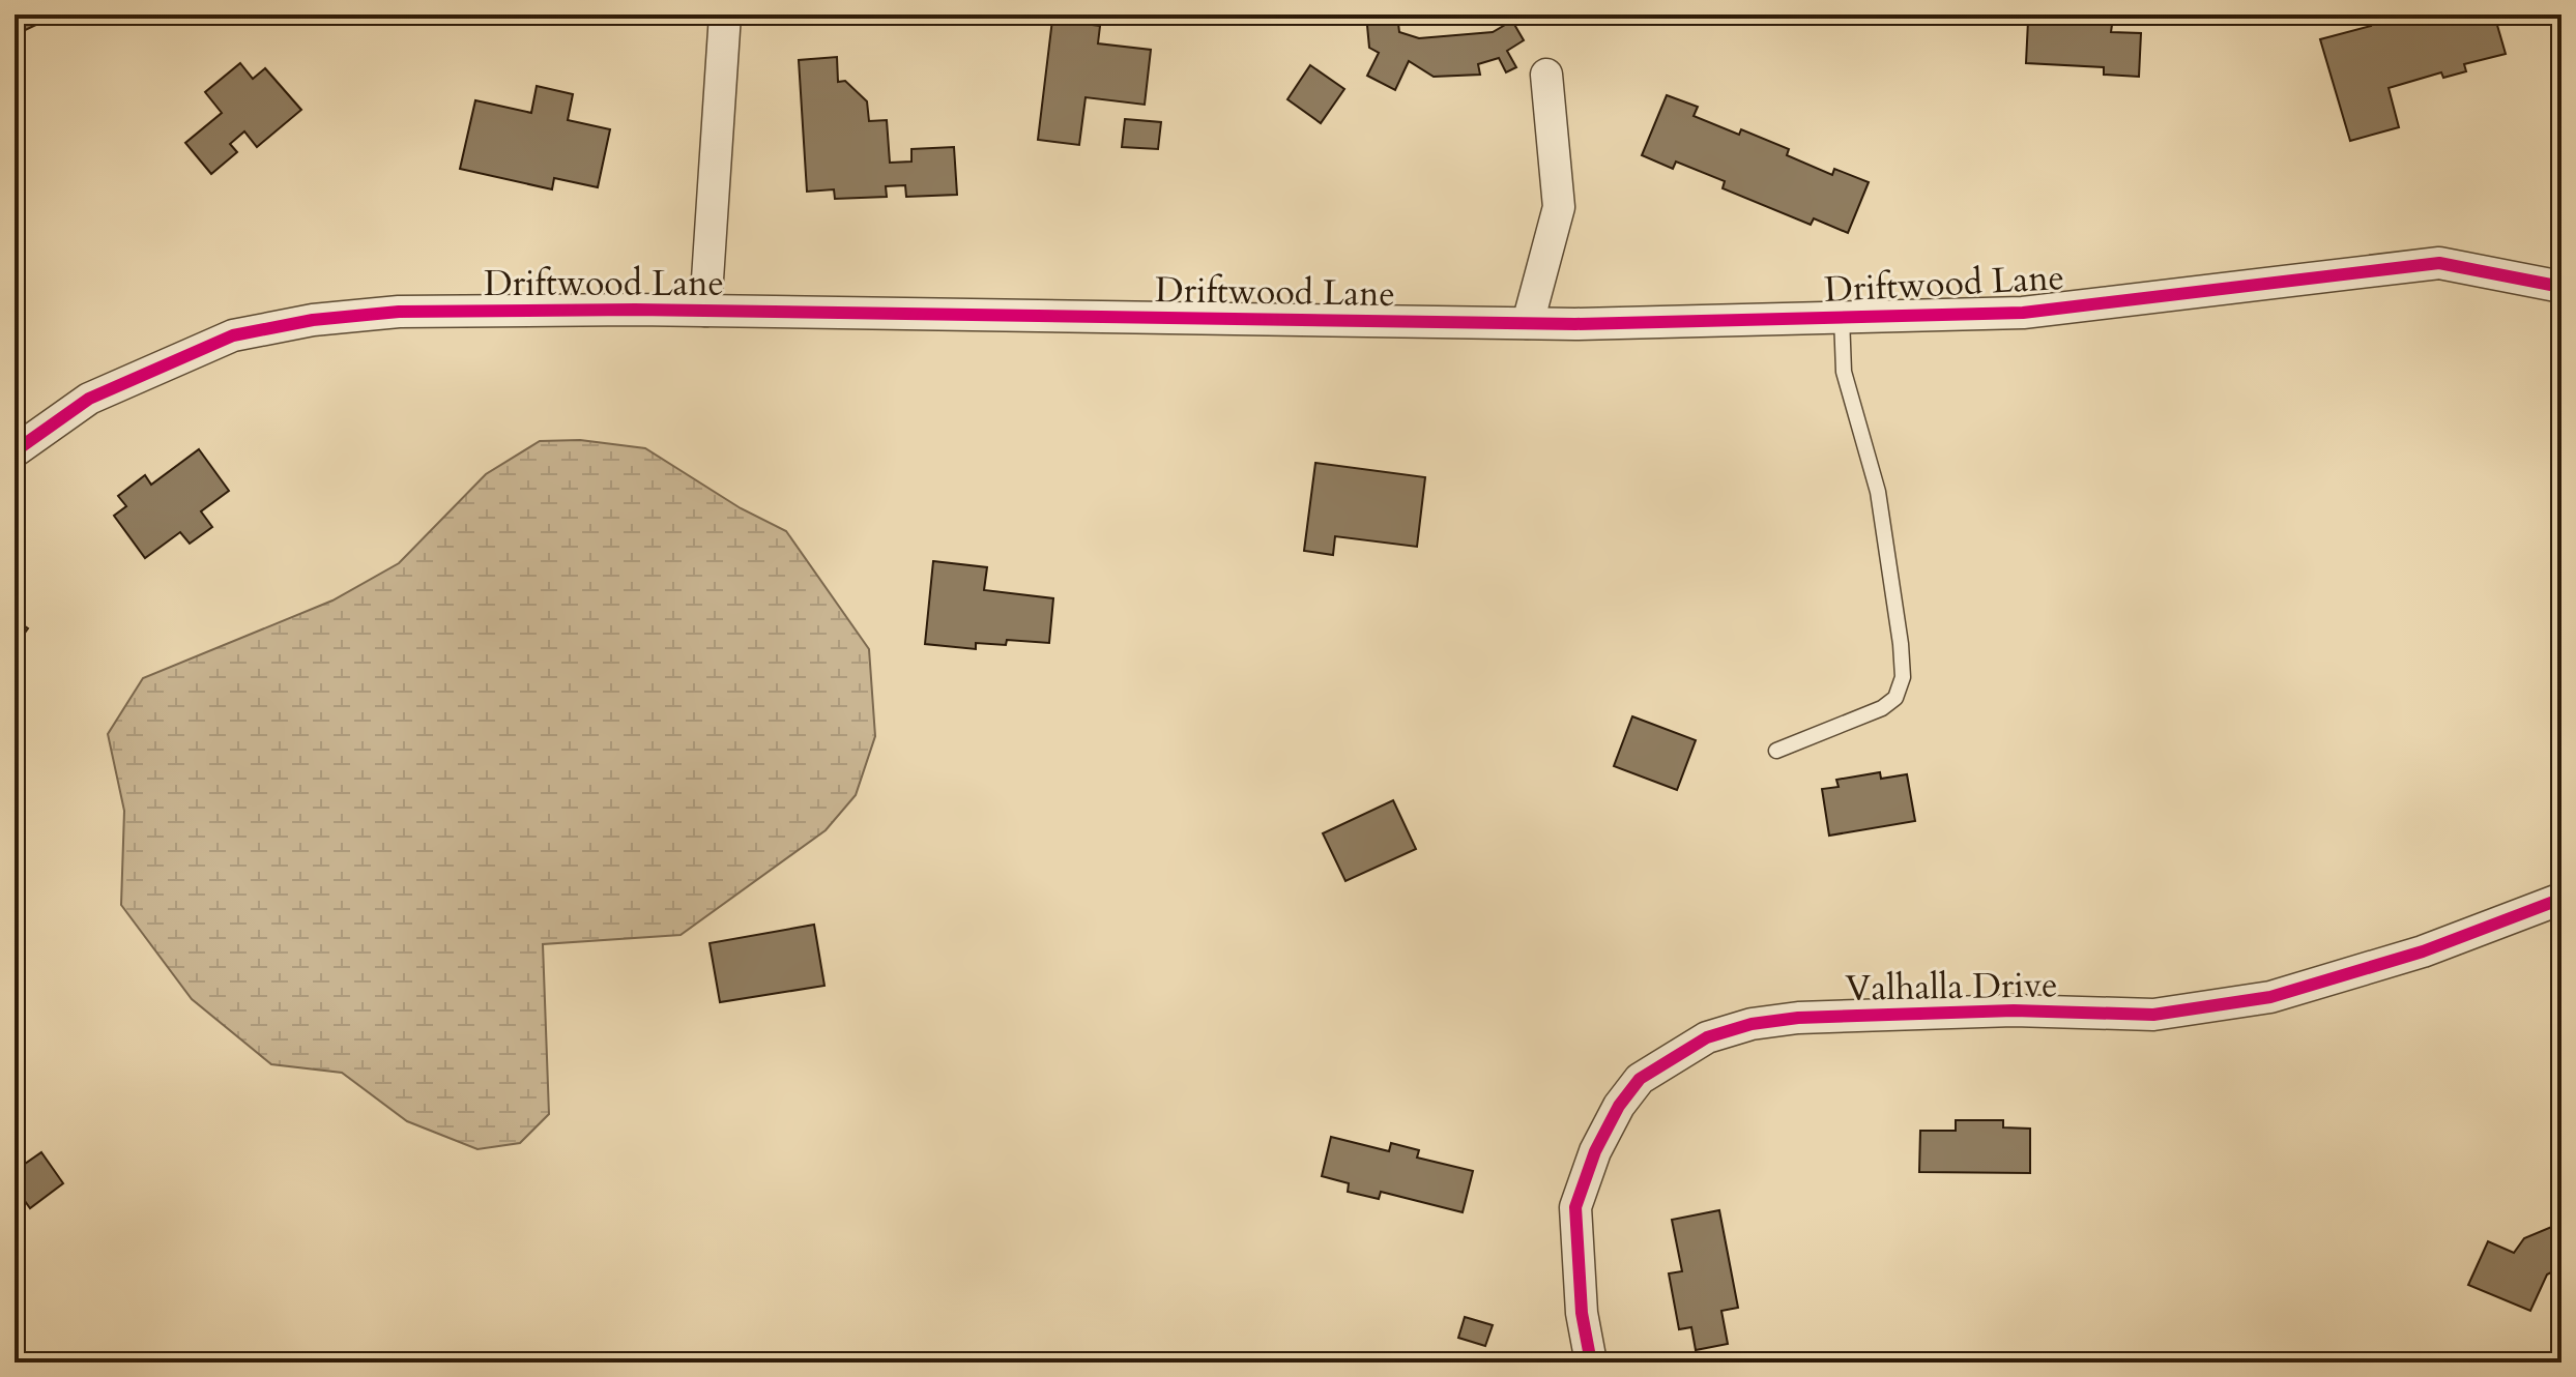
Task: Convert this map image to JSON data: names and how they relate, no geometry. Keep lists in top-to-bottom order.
{
  "streets": {
    "street": ["Driftwood Lane", "Valhalla Drive"]
  }
}
